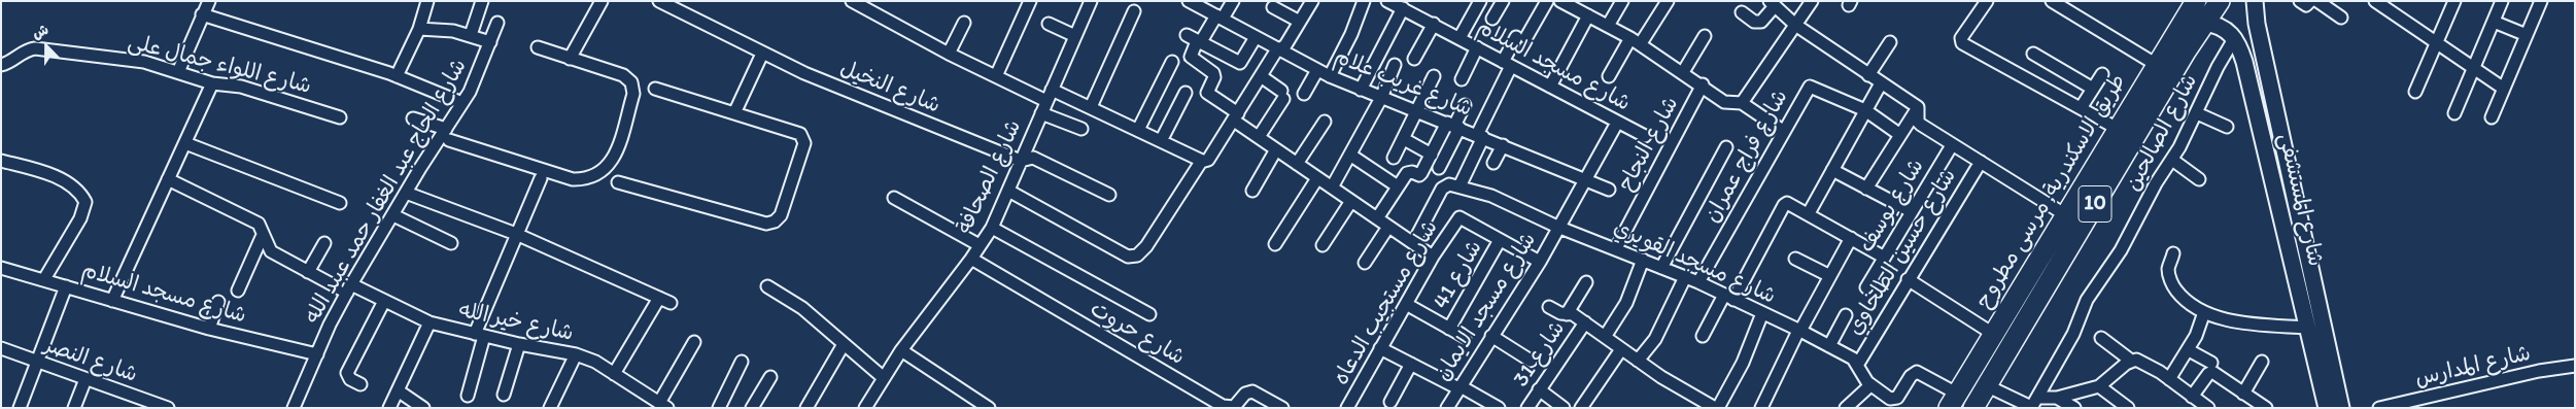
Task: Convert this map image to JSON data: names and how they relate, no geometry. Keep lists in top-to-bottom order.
{
  "streets": {
    "main road": ["طريق الاسكندرية, مرسى مطروح", "10"],
    "street": [
      "شارع اللواء جمال على",
      "شارع مسجد السلام",
      "شارع غريب علام",
      "شارع النخيل",
      "شارع الصالحين",
      "شارع النجاح",
      "شارع فراج عمران",
      "شارع الصحافة",
      "شارع الحاج عبد الغفار حمد عبيد الله",
      "شارع المستشفى",
      "شارع يوسف",
      "شارع حسين الطلخاوي",
      "شارع مسجد القويري",
      "شارع 41",
      "شارع مستجيب الدعاه",
      "شارع مسجد الايمان",
      "شارع خير الله",
      "شارع حروت",
      "شارع 31",
      "شارع النصر",
      "شارع المدارس"
    ]
  },
  "crossings": [
    ["شارع مسجد السلام", "شارع الحاج عبد الغفار حمد عبيد الله"],
    ["شارع مسجد السلام", "شارع مسجد الايمان"],
    ["شارع غريب علام", "شارع مسجد الايمان"],
    ["شارع النخيل", "شارع الصحافة"],
    ["شارع الصالحين", "شارع المستشفى"],
    ["شارع النجاح", "شارع مسجد القويري"],
    ["شارع فراج عمران", "شارع مسجد القويري"],
    ["شارع الصحافة", "شارع حروت"],
    ["شارع الحاج عبد الغفار حمد عبيد الله", "شارع خير الله"],
    ["طريق الاسكندرية, مرسى مطروح", "شارع مسجد القويري"],
    ["شارع حسين الطلخاوي", "شارع مسجد القويري"],
    ["شارع مسجد القويري", "شارع مسجد الايمان"],
    ["شارع 41", "شارع مستجيب الدعاه"]
  ],
  "north": "top"
}
